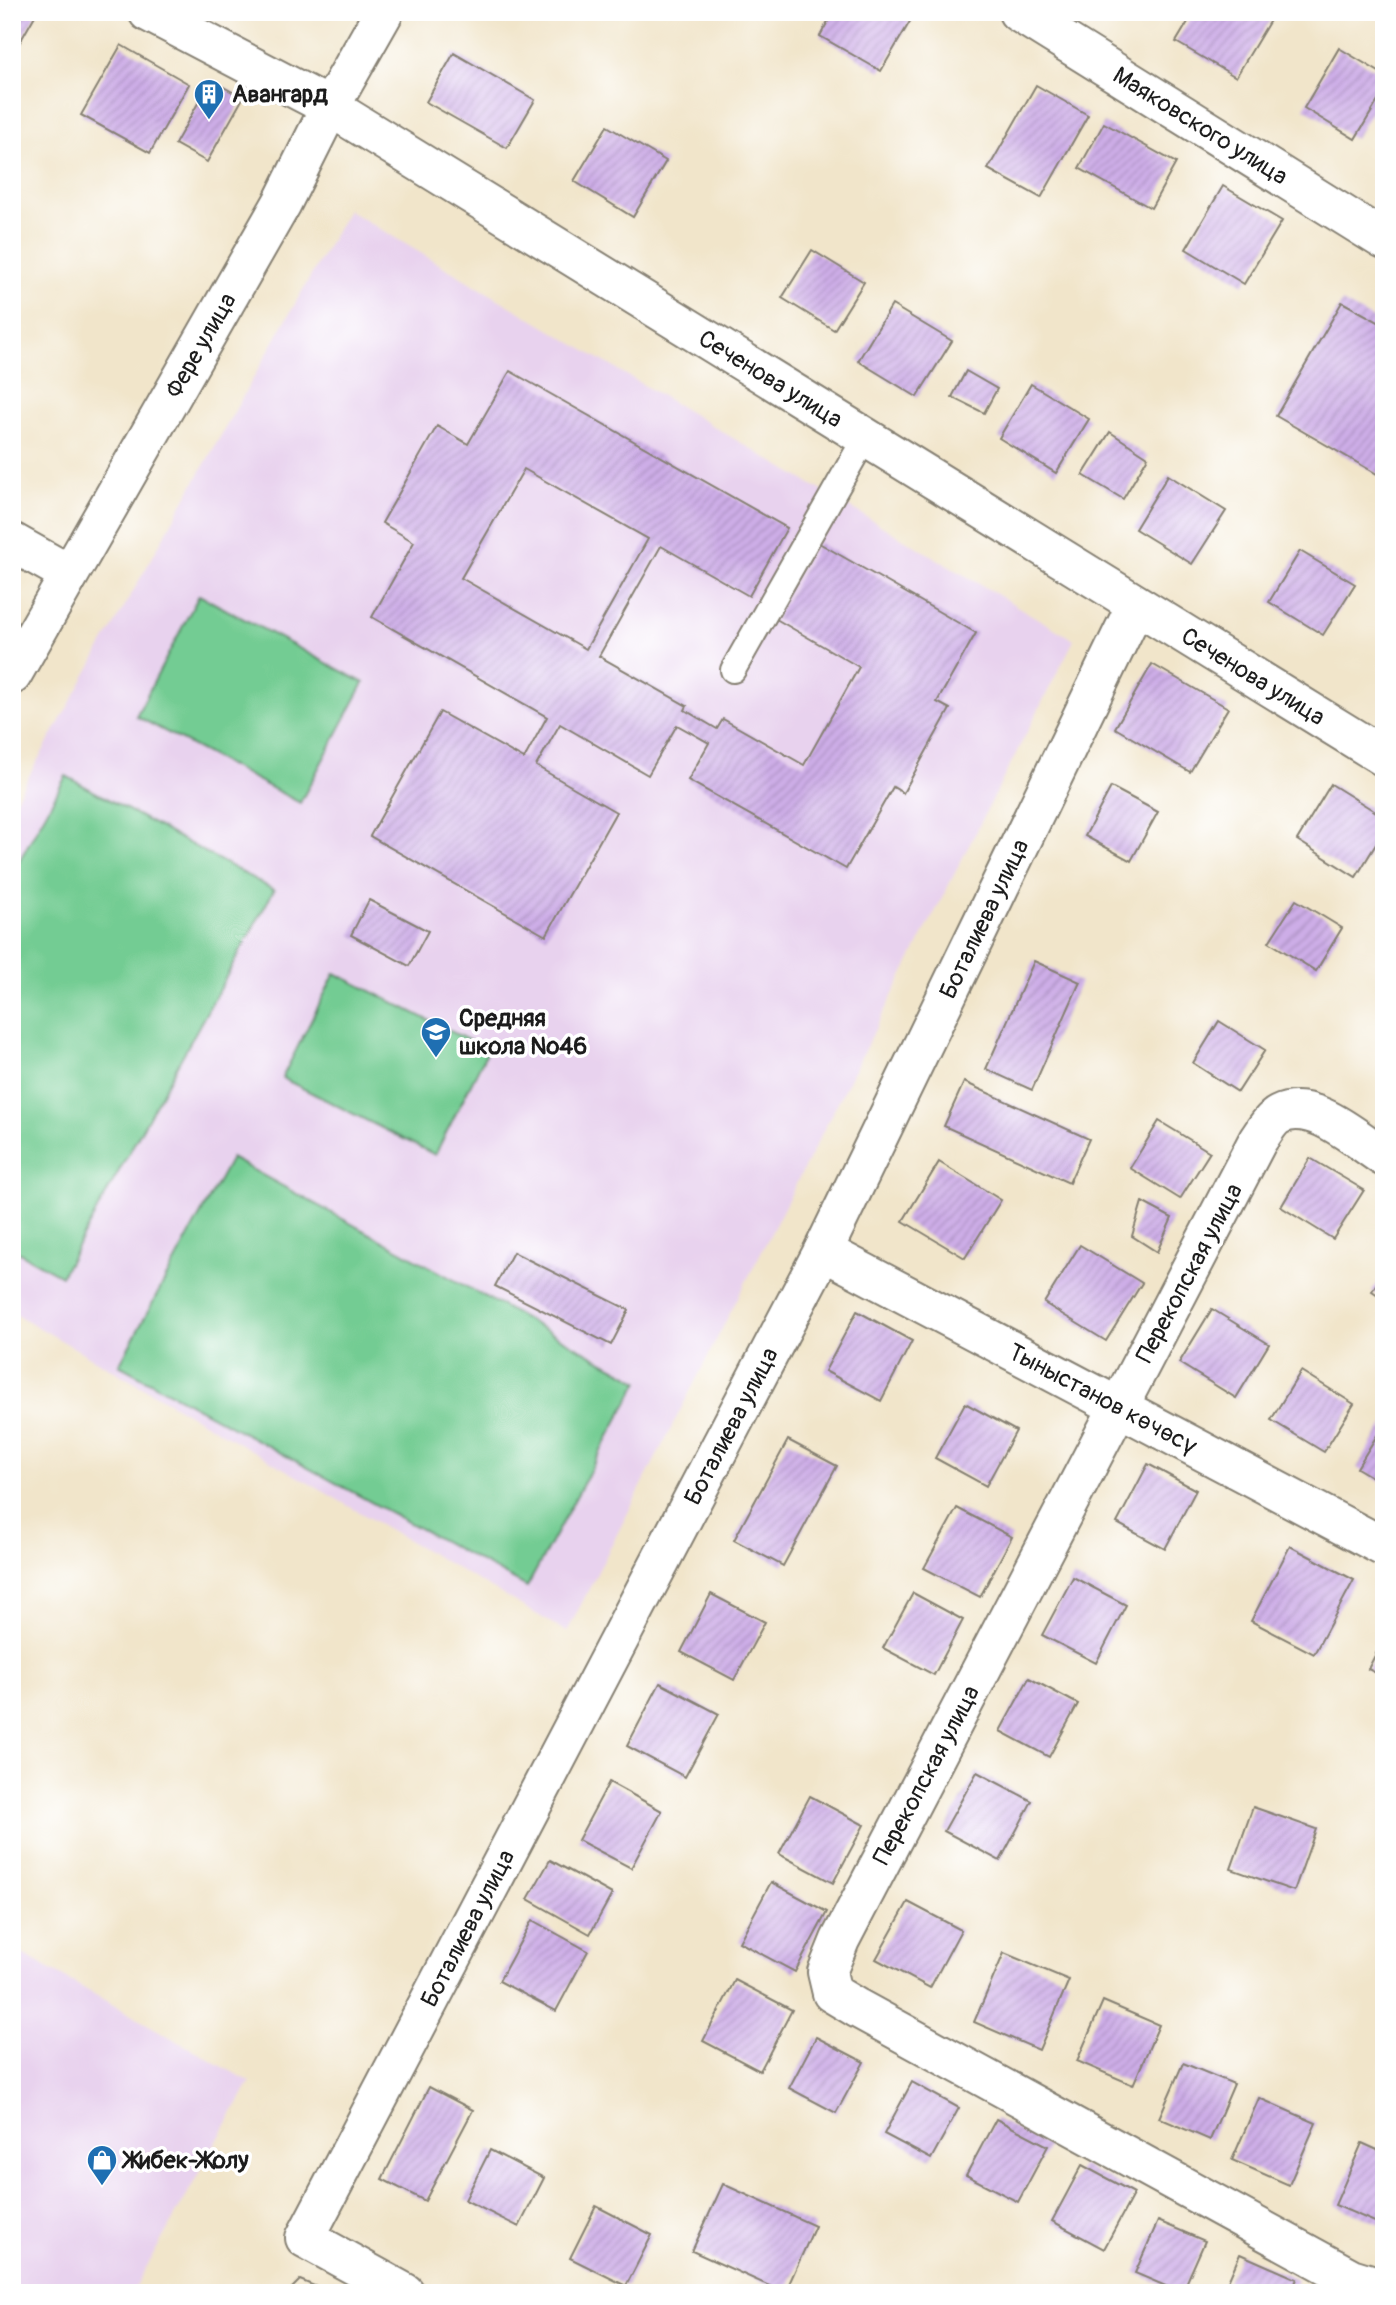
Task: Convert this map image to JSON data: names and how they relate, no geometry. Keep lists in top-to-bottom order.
{
  "streets": {
    "street": [
      "Маяковского улица",
      "Фере улица",
      "Сеченова улица",
      "Боталиева улица",
      "Перекопская улица",
      "Тыныстанов көчөсү"
    ]
  },
  "crossings": [
    ["Фере улица", "Сеченова улица"],
    ["Сеченова улица", "Боталиева улица"],
    ["Боталиева улица", "Тыныстанов көчөсү"],
    ["Перекопская улица", "Тыныстанов көчөсү"]
  ],
  "places": {
    "building": ["Авангард"],
    "school or university": ["Средняя школа №46"],
    "shop": ["Жибек-Жолу"]
  }
}
